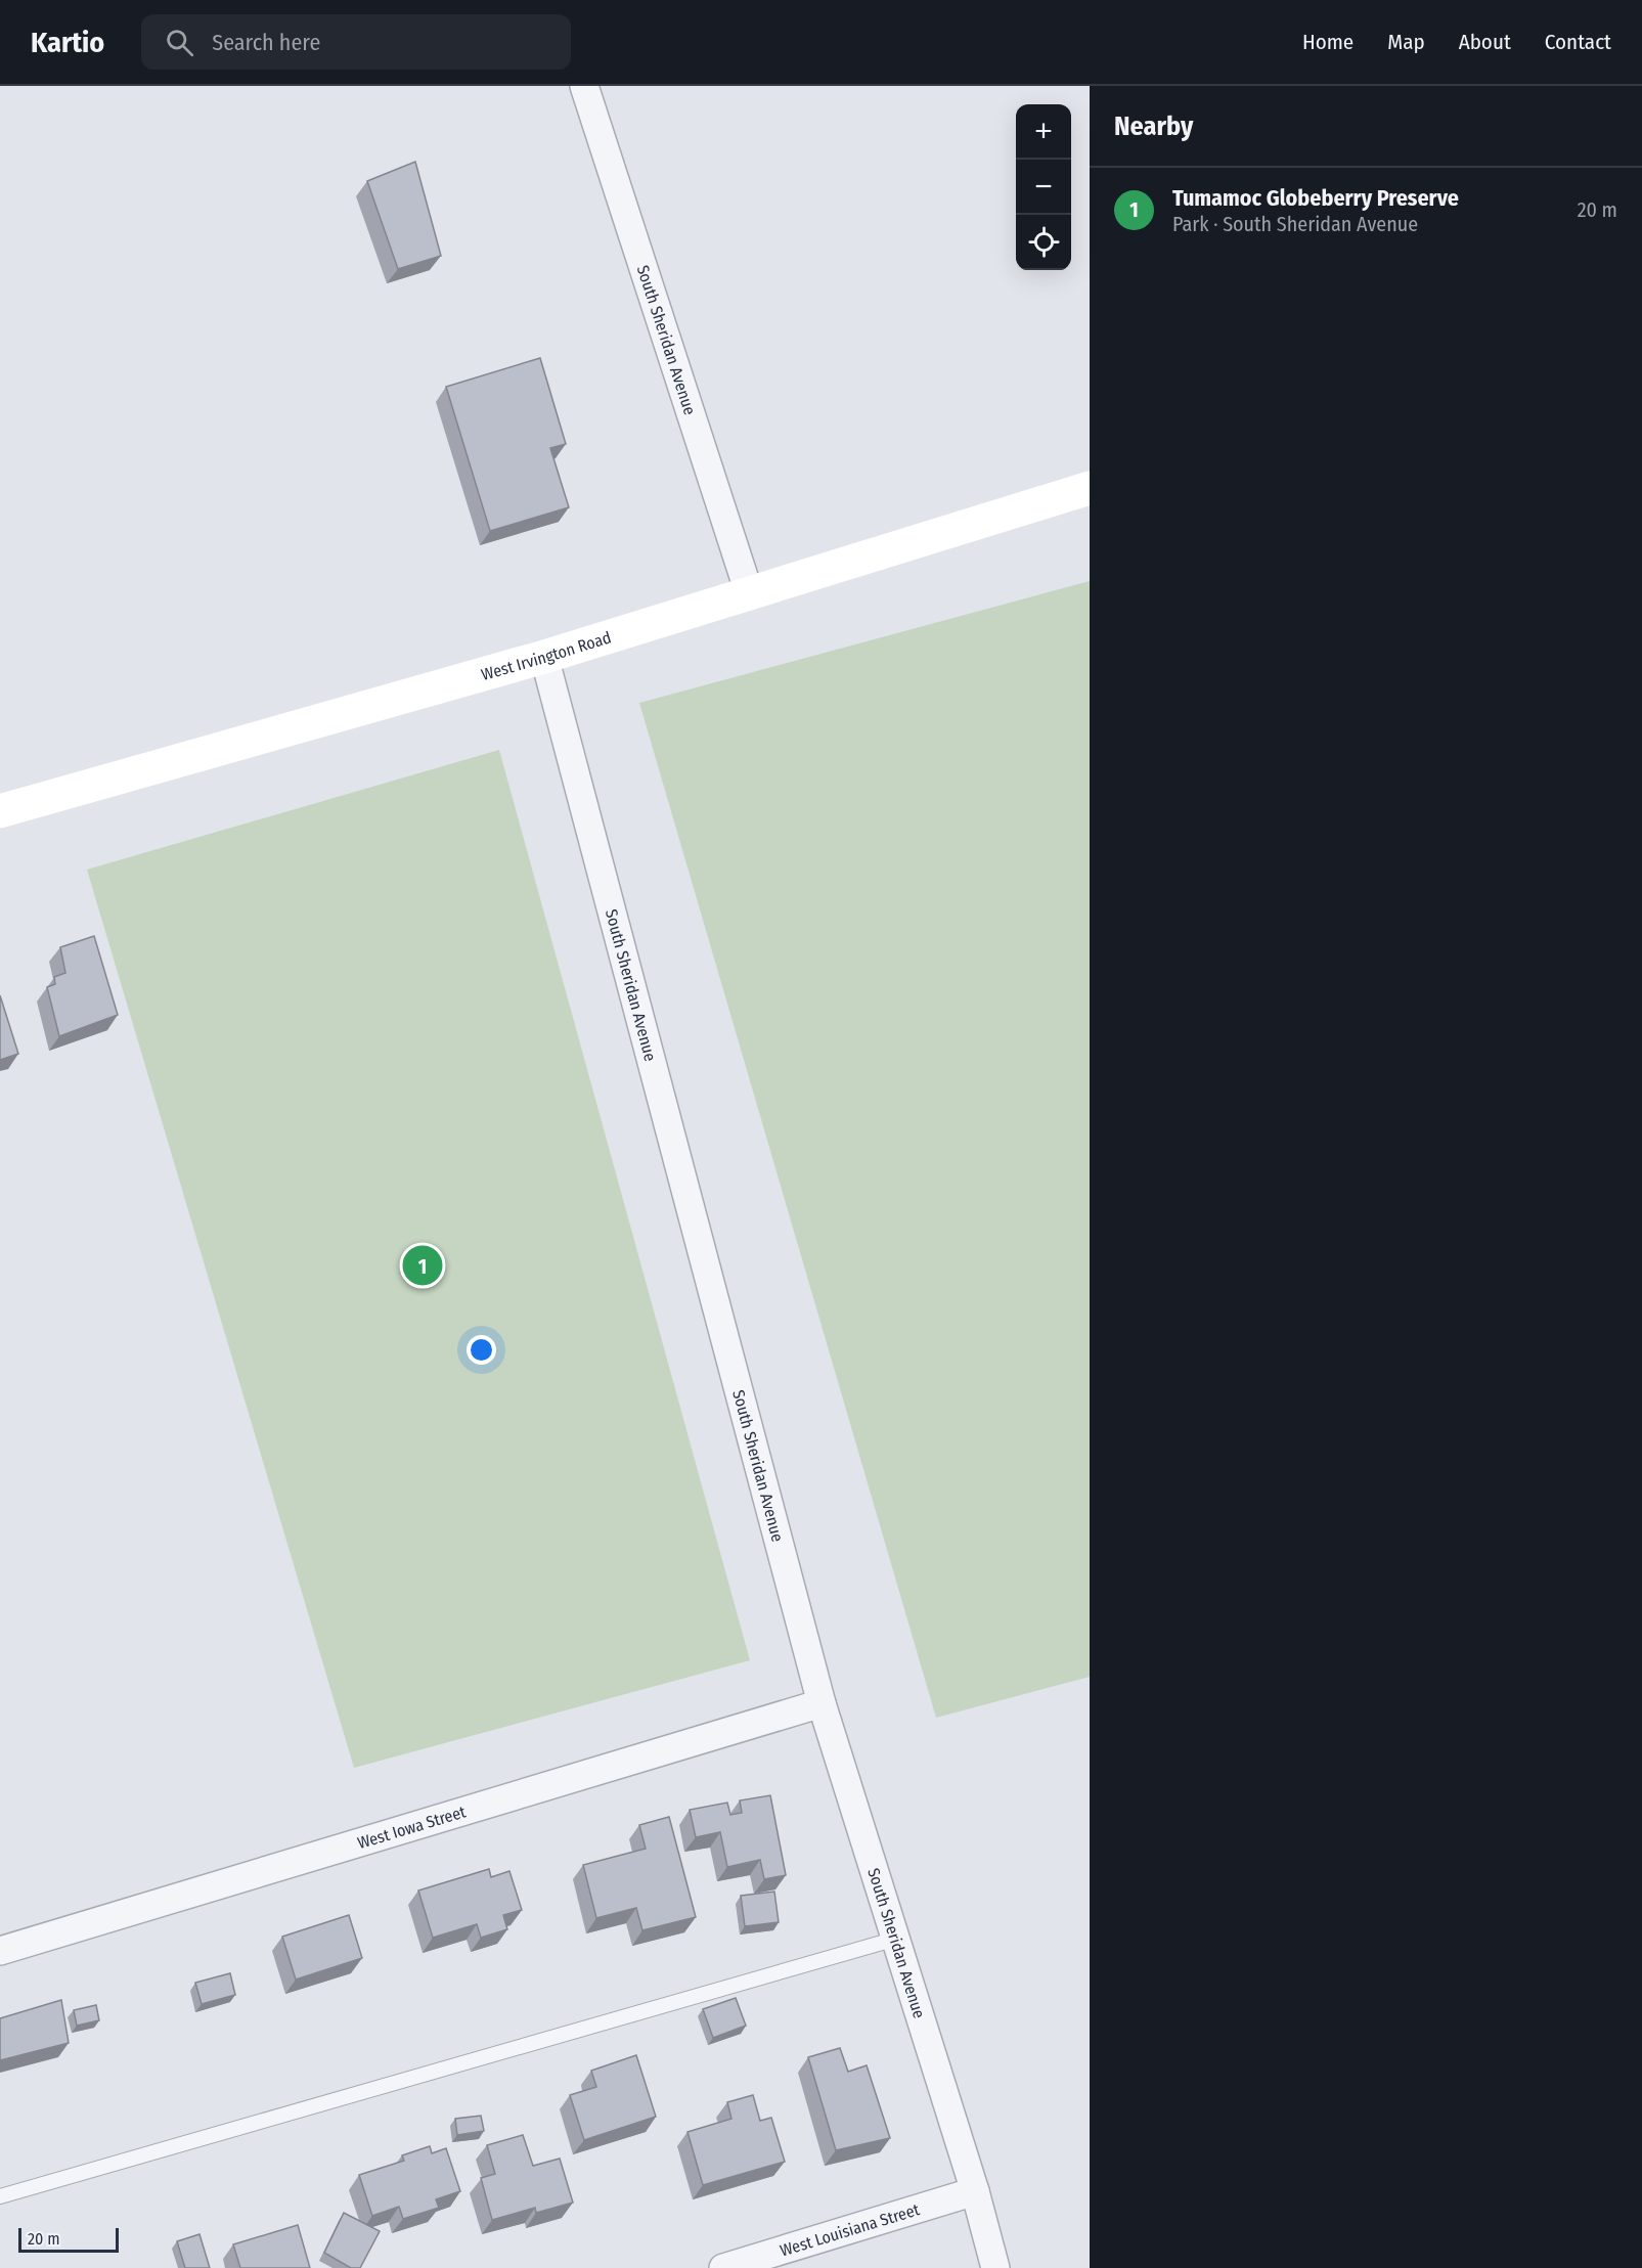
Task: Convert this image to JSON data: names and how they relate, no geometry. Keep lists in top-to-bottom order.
{
  "streets": {
    "street": [
      "South Sheridan Avenue",
      "West Irvington Road",
      "West Iowa Street",
      "West Louisiana Street"
    ]
  },
  "crossings": [
    ["South Sheridan Avenue", "West Irvington Road"],
    ["South Sheridan Avenue", "West Iowa Street"],
    ["South Sheridan Avenue", "West Louisiana Street"]
  ],
  "scale_bar": "20 m",
  "page": {
    "header": "Kartio",
    "search": "Search here",
    "nav": [
      "Home",
      "Map",
      "About",
      "Contact"
    ],
    "heading": "Nearby",
    "map_buttons": ["+", "−"],
    "list": [
      {
        "mark": "1",
        "name": "Tumamoc Globeberry Preserve",
        "note": "Park · South Sheridan Avenue",
        "value": "20 m"
      }
    ],
    "pins": "1",
    "scale": "20 m"
  }
}
